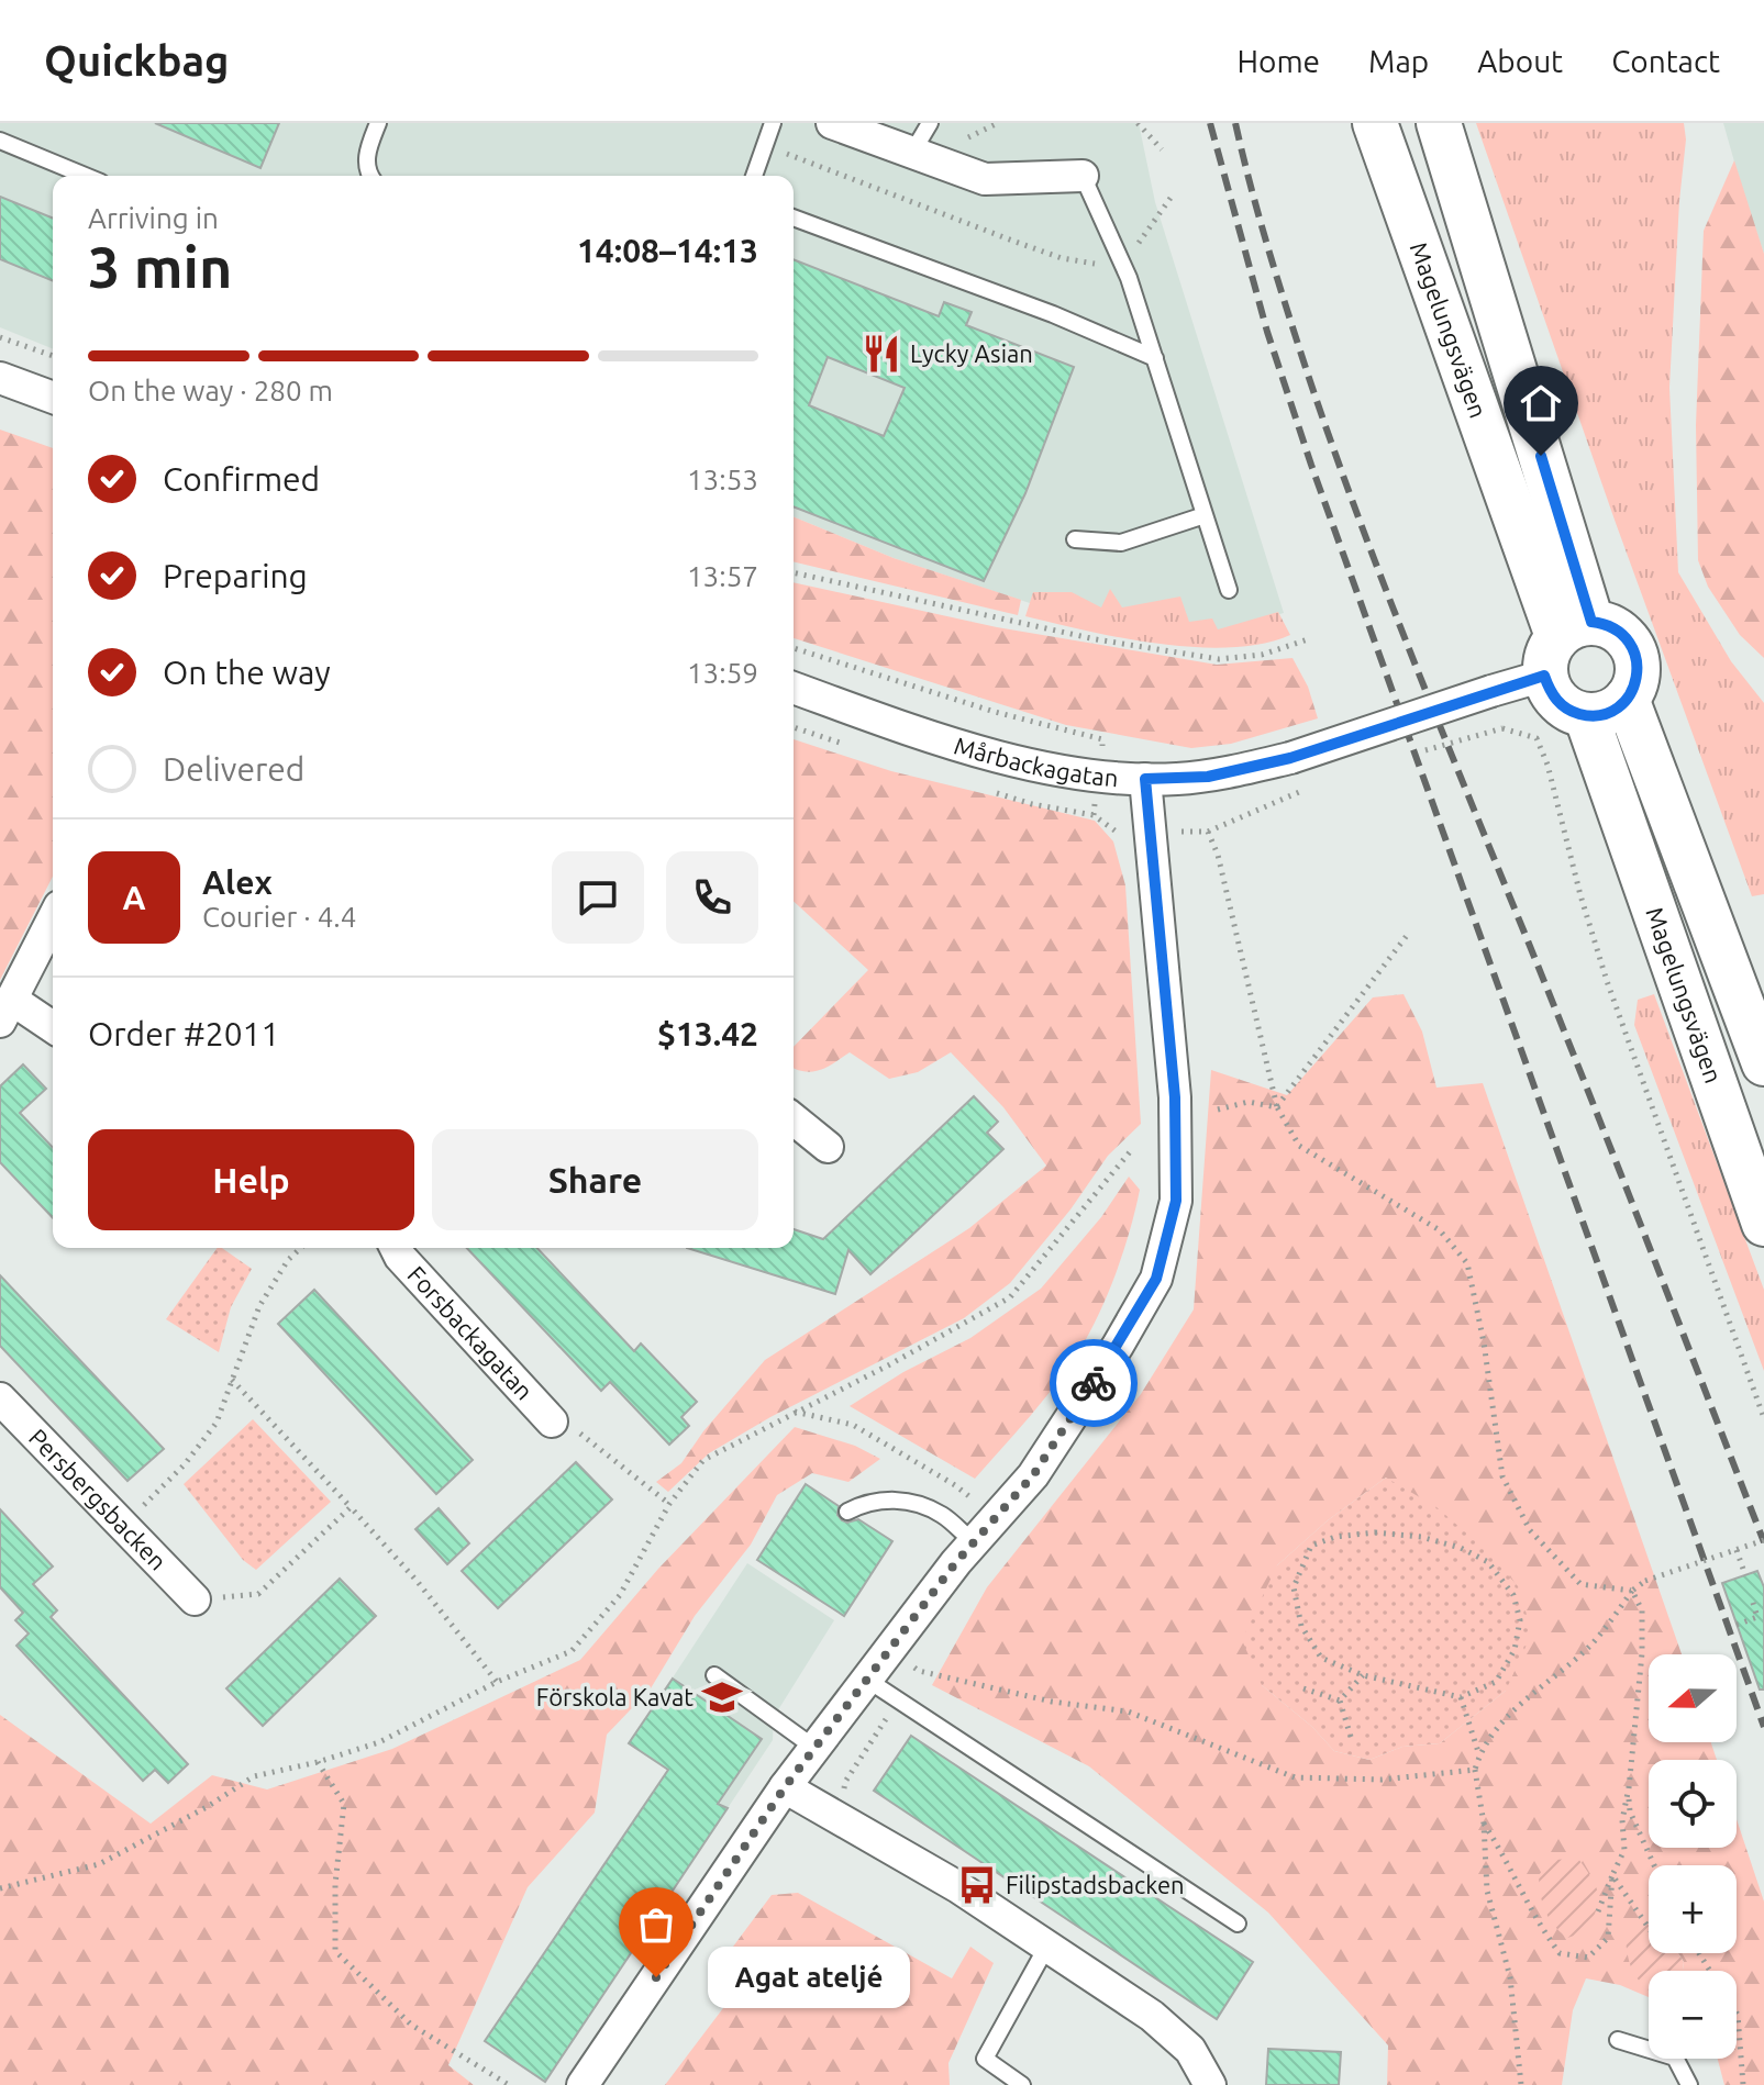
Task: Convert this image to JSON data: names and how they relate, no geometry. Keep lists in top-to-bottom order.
{
  "streets": {
    "main road": ["Magelungsvägen"],
    "street": ["Mårbackagatan", "Forsbackagatan", "Persbergsbacken"]
  },
  "crossings": [
    ["Magelungsvägen", "Mårbackagatan"]
  ],
  "places": {
    "restaurant": ["Lycky Asian"],
    "school or university": ["Förskola Kavat"],
    "bus stop": ["Filipstadsbacken"],
    "other": ["Agat ateljé"]
  },
  "north": "left",
  "page": {
    "header": "Quickbag",
    "nav": [
      "Home",
      "Map",
      "About",
      "Contact"
    ],
    "heading": ["3 min", "Arriving in", "14:08–14:13"],
    "panel": [
      "Alex",
      "Courier · 4.4",
      "Order #2011",
      "$13.42"
    ],
    "bar": "On the way · 280 m",
    "list": [
      ["Confirmed", "13:53"],
      ["Preparing", "13:57"],
      ["On the way", "13:59"],
      "Delivered"
    ],
    "round": "A",
    "buttons": ["Help", "Share"],
    "map_buttons": ["+", "−"],
    "bubble": "Agat ateljé"
  }
}
